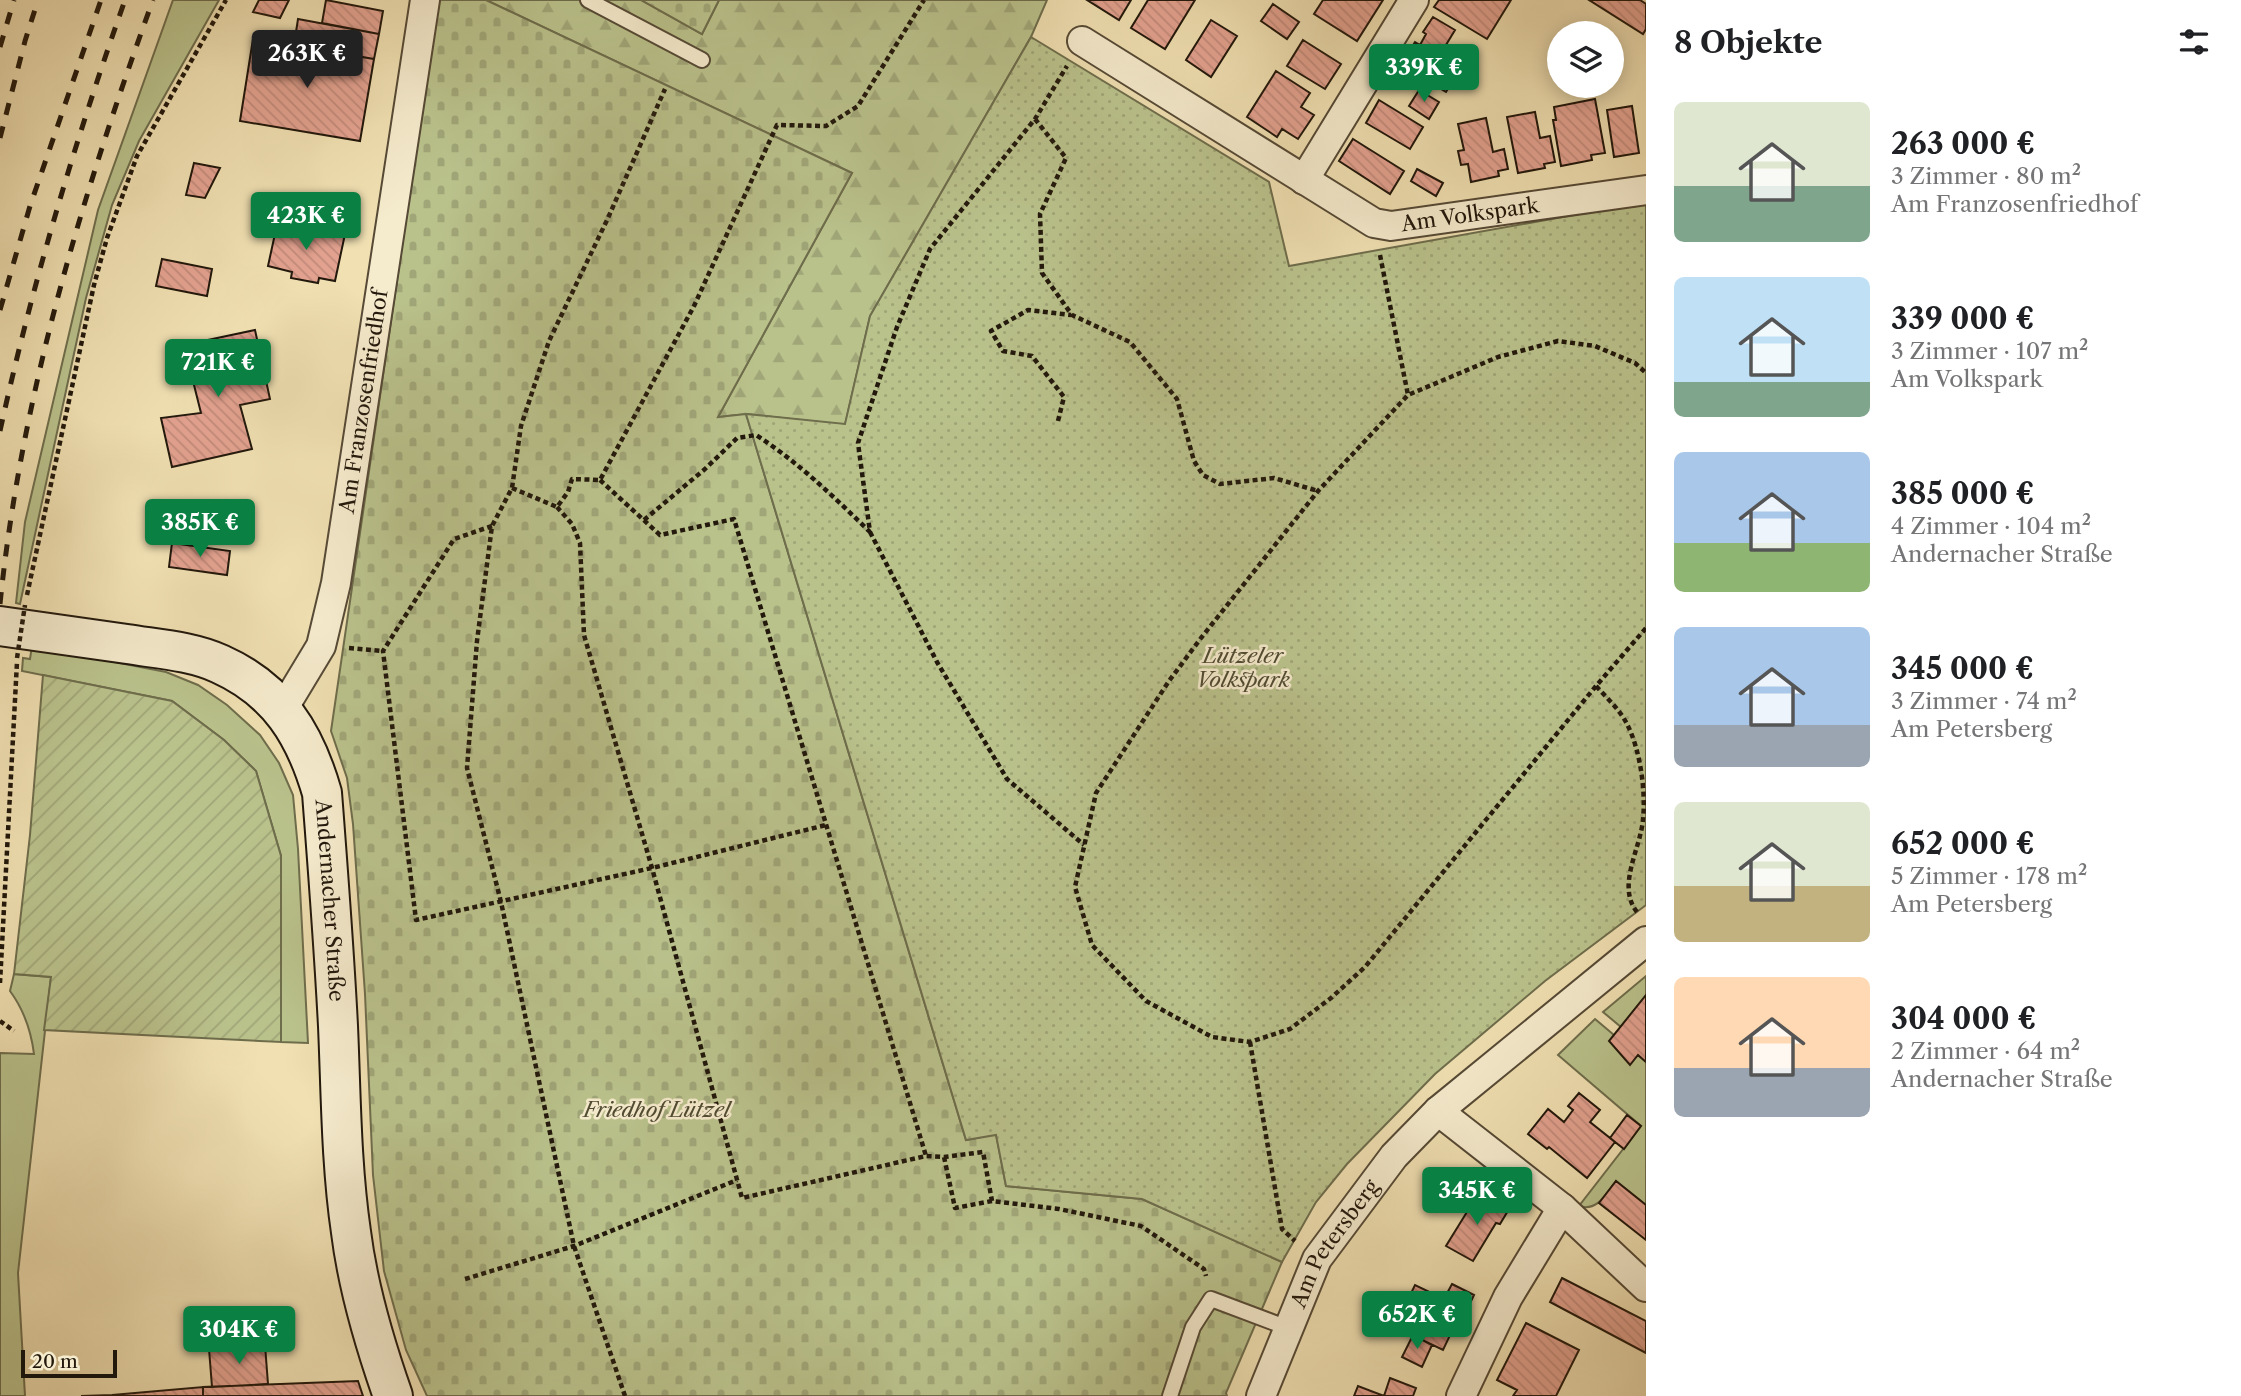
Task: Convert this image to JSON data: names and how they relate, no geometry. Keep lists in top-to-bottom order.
{
  "streets": {
    "main road": ["Andernacher Straße"],
    "street": ["Am Volkspark", "Am Franzosenfriedhof", "Am Petersberg"]
  },
  "crossings": [
    ["Am Franzosenfriedhof", "Andernacher Straße"]
  ],
  "parks": ["Lützeler Volkspark", "Friedhof Lützel"],
  "scale_bar": "20 m",
  "page": {
    "heading": "8 Objekte",
    "price": [
      "263K €",
      "339K €",
      "423K €",
      "721K €",
      "385K €",
      "345K €",
      "652K €",
      "304K €"
    ],
    "list": [
      {
        "name": "263 000 €",
        "note": "3 Zimmer · 80 m² · Am Franzosenfriedhof"
      },
      {
        "name": "339 000 €",
        "note": "3 Zimmer · 107 m² · Am Volkspark"
      },
      {
        "name": "385 000 €",
        "note": "4 Zimmer · 104 m² · Andernacher Straße"
      },
      {
        "name": "345 000 €",
        "note": "3 Zimmer · 74 m² · Am Petersberg"
      },
      {
        "name": "652 000 €",
        "note": "5 Zimmer · 178 m² · Am Petersberg"
      },
      {
        "name": "304 000 €",
        "note": "2 Zimmer · 64 m² · Andernacher Straße"
      }
    ],
    "scale": "20 m"
  }
}
